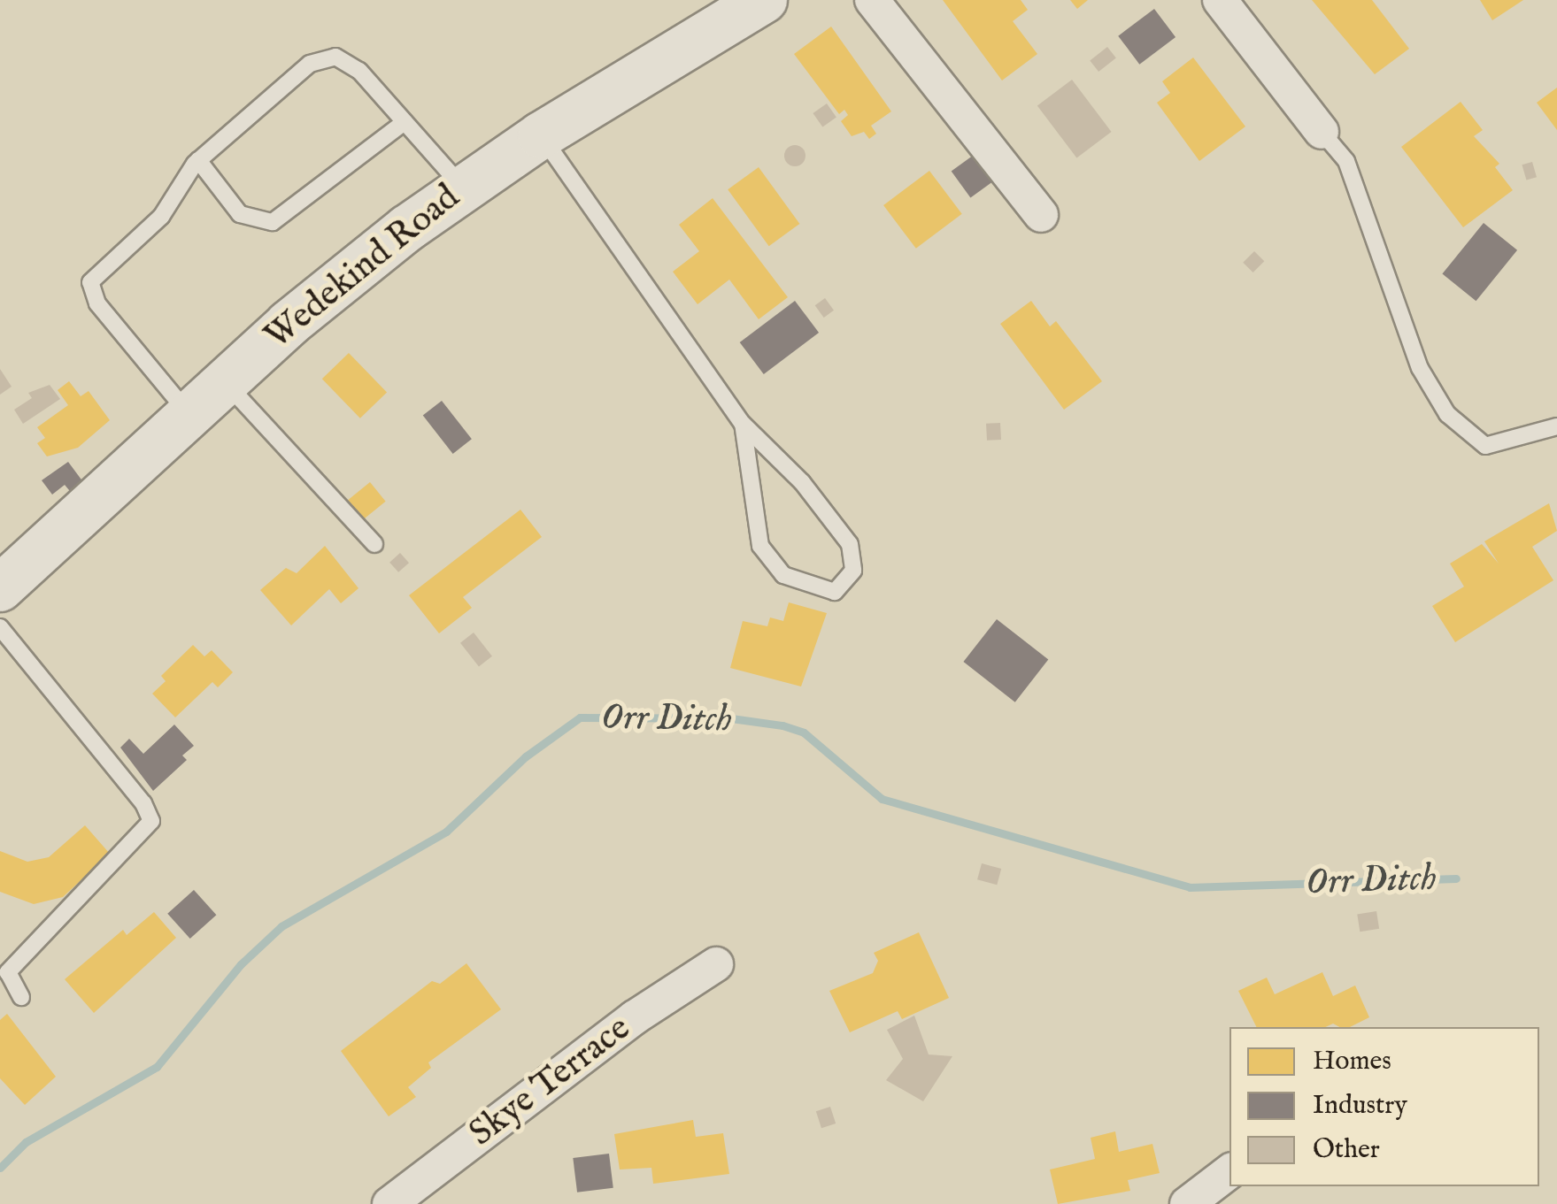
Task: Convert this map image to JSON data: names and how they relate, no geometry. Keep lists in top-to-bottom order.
{
  "streets": {
    "street": ["Wedekind Road", "Skye Terrace"]
  },
  "water": ["Orr Ditch"],
  "legend": ["Homes", "Industry", "Other"]
}
